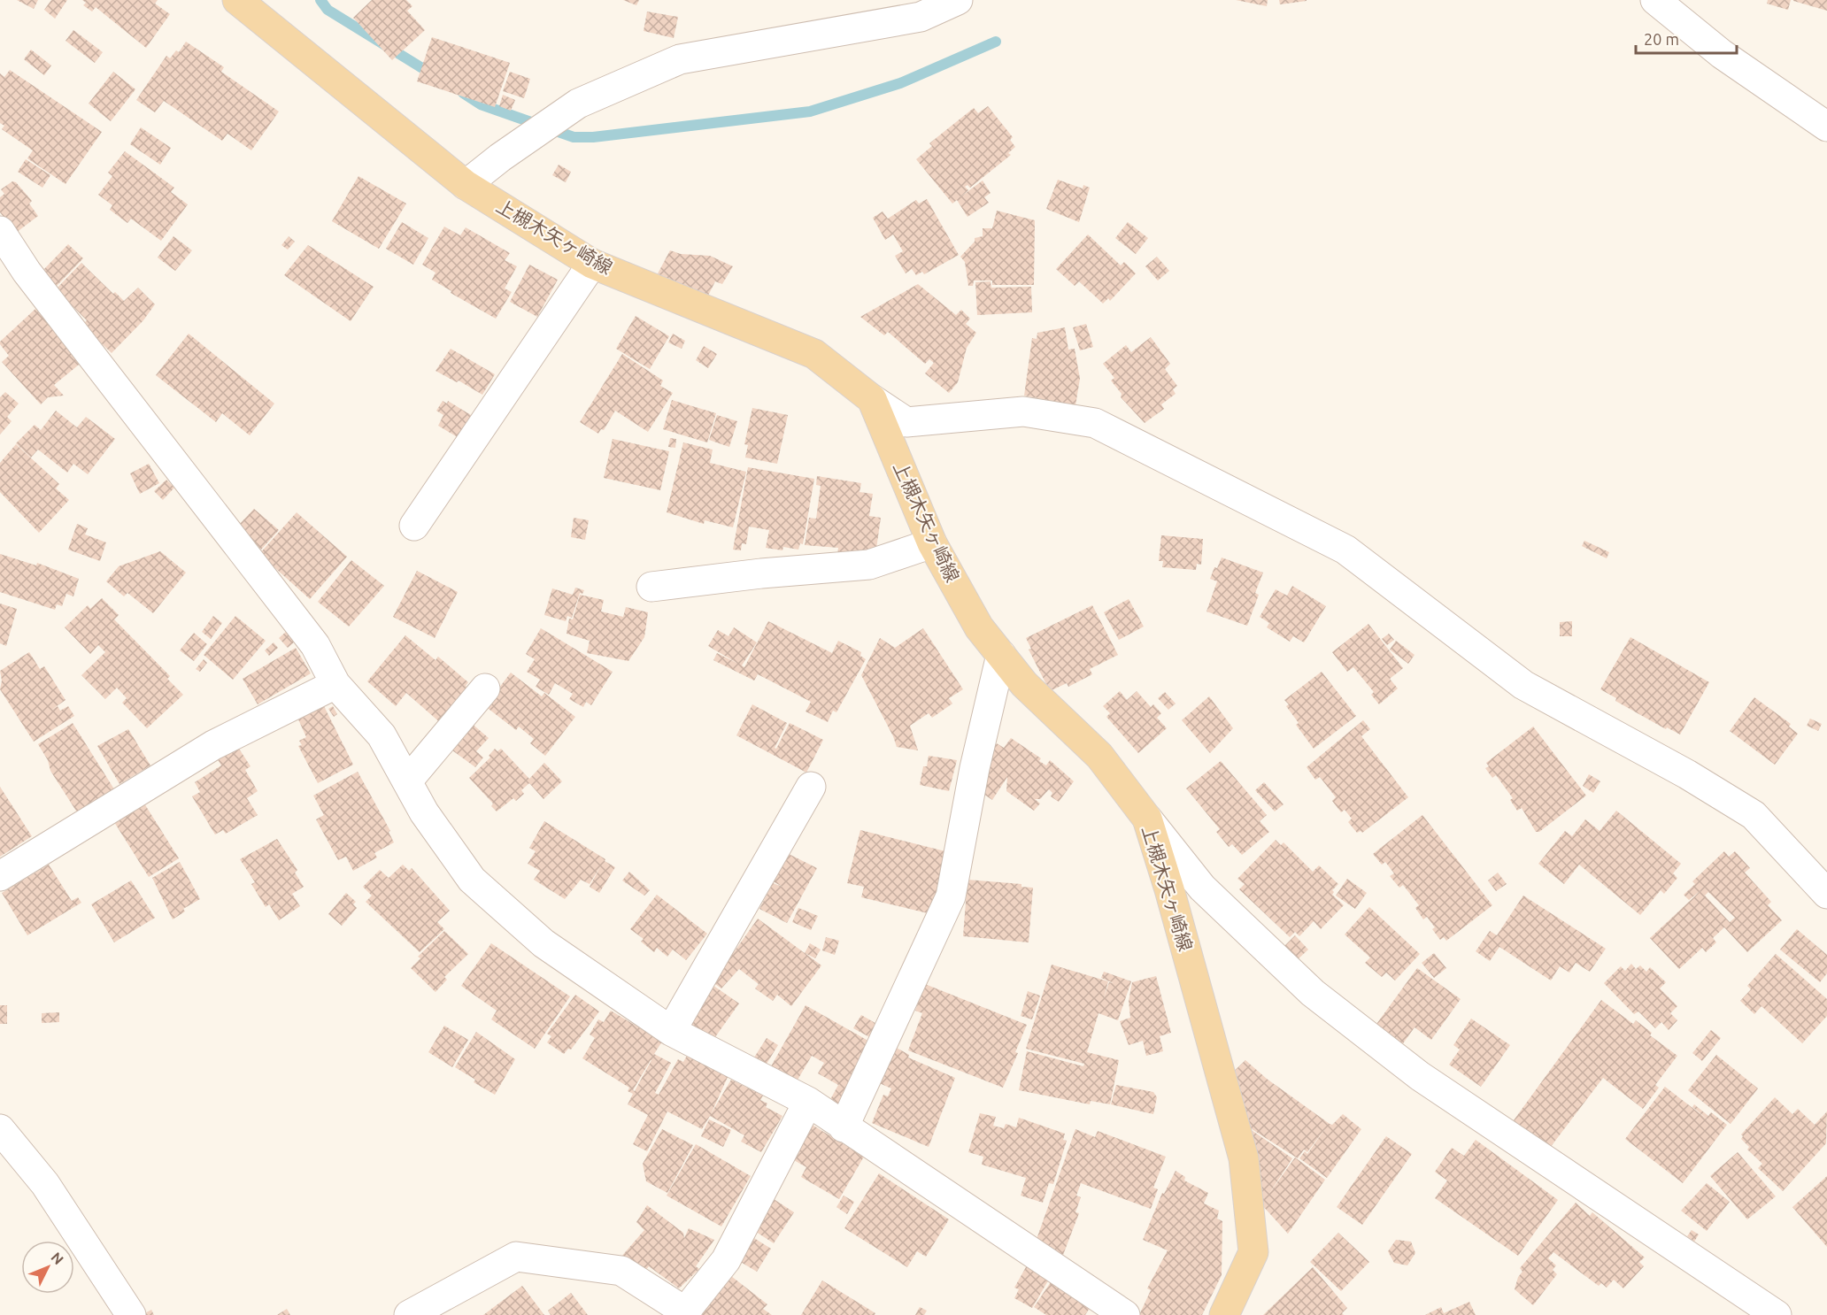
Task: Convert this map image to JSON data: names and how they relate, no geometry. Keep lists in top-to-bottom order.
{
  "streets": {
    "main road": ["上槻木矢ヶ崎線"]
  },
  "scale_bar": "20 m",
  "north": "top right"
}
